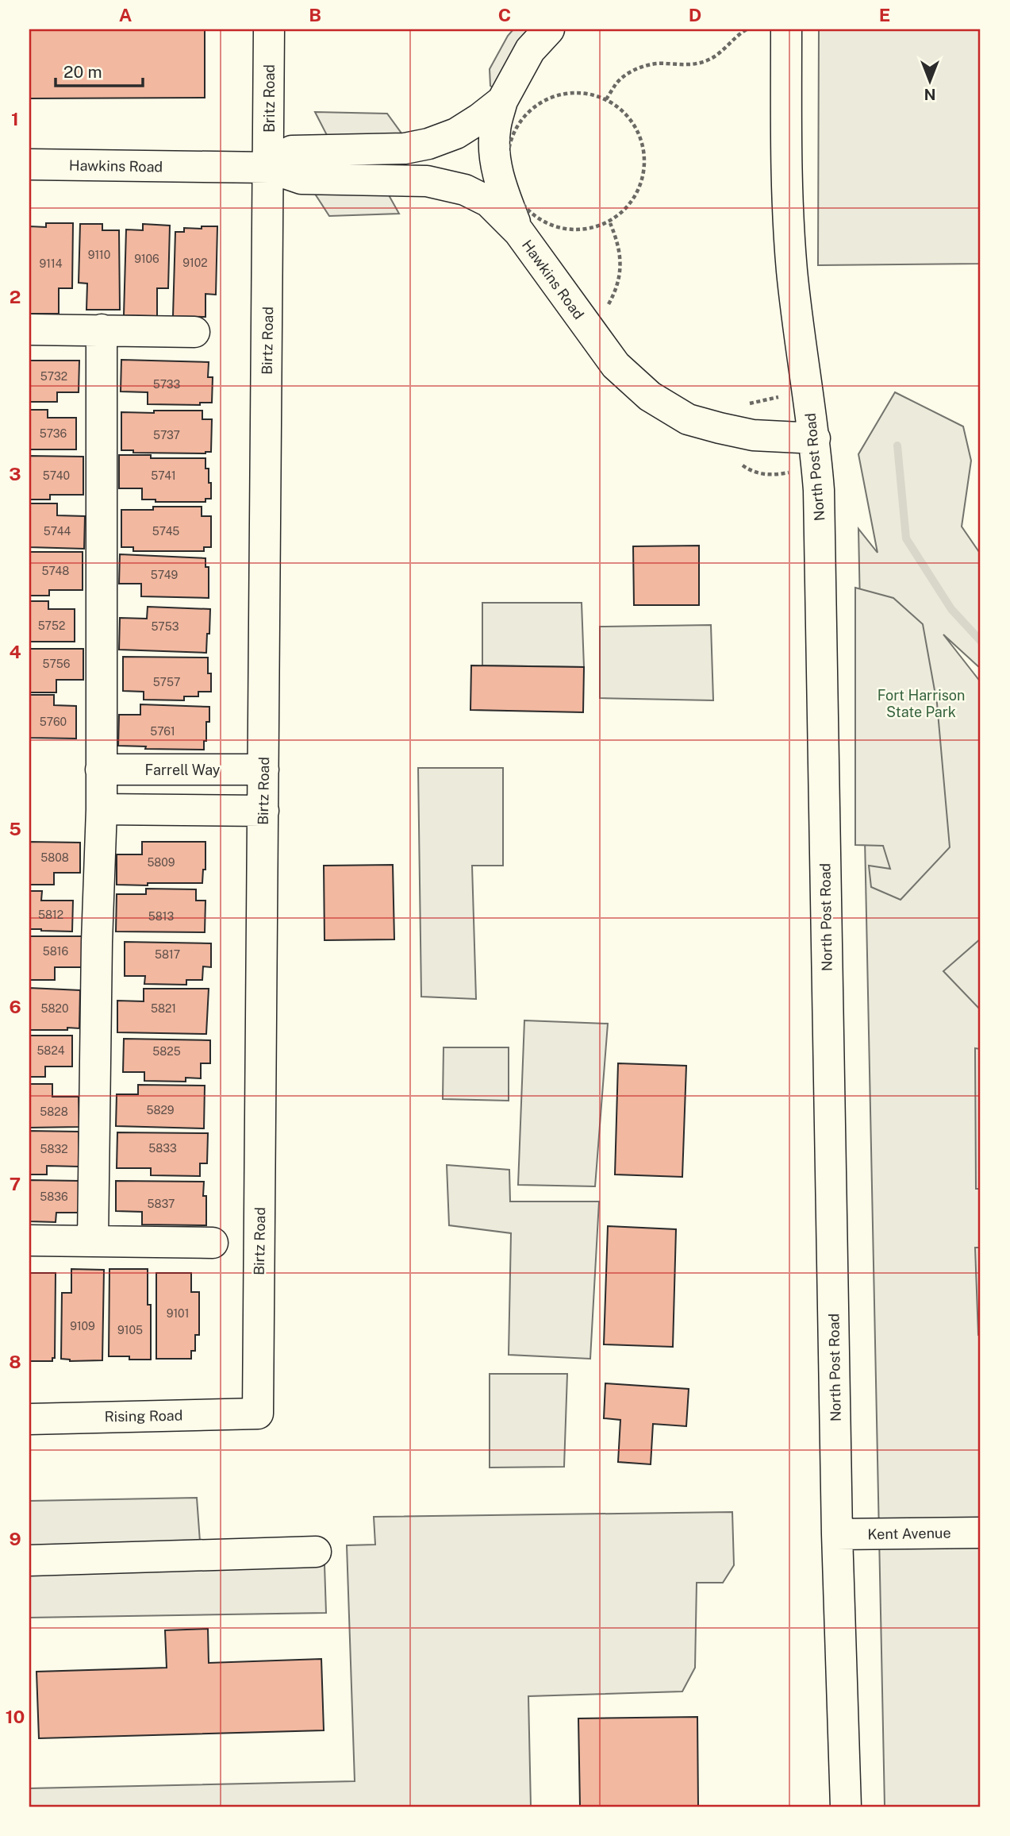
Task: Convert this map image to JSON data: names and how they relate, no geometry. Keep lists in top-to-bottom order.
{
  "streets": {
    "street": [
      "Britz Road",
      "Hawkins Road",
      "Birtz Road",
      "North Post Road",
      "Farrell Way",
      "Rising Road",
      "Kent Avenue"
    ]
  },
  "crossings": [
    ["Britz Road", "Hawkins Road"],
    ["Britz Road", "Birtz Road"],
    ["Hawkins Road", "Birtz Road"],
    ["Hawkins Road", "North Post Road"],
    ["Birtz Road", "Farrell Way"],
    ["Birtz Road", "Rising Road"],
    ["North Post Road", "Kent Avenue"]
  ],
  "parks": ["Fort Harrison State Park"],
  "house_numbers": [
    "9110",
    "9106",
    "9102",
    "9114",
    "5732",
    "5733",
    "5736",
    "5737",
    "5740",
    "5741",
    "5744",
    "5745",
    "5748",
    "5749",
    "5752",
    "5753",
    "5756",
    "5757",
    "5760",
    "5761",
    "5808",
    "5809",
    "5812",
    "5813",
    "5816",
    "5817",
    "5820",
    "5821",
    "5824",
    "5825",
    "5829",
    "5828",
    "5833",
    "5832",
    "5836",
    "5837",
    "9101",
    "9109",
    "9105"
  ],
  "scale_bar": "20 m",
  "north": "bottom",
  "grid": {
    "columns": [
      "A",
      "B",
      "C",
      "D",
      "E"
    ],
    "rows": [
      "1",
      "2",
      "3",
      "4",
      "5",
      "6",
      "7",
      "8",
      "9",
      "10"
    ]
  }
}
